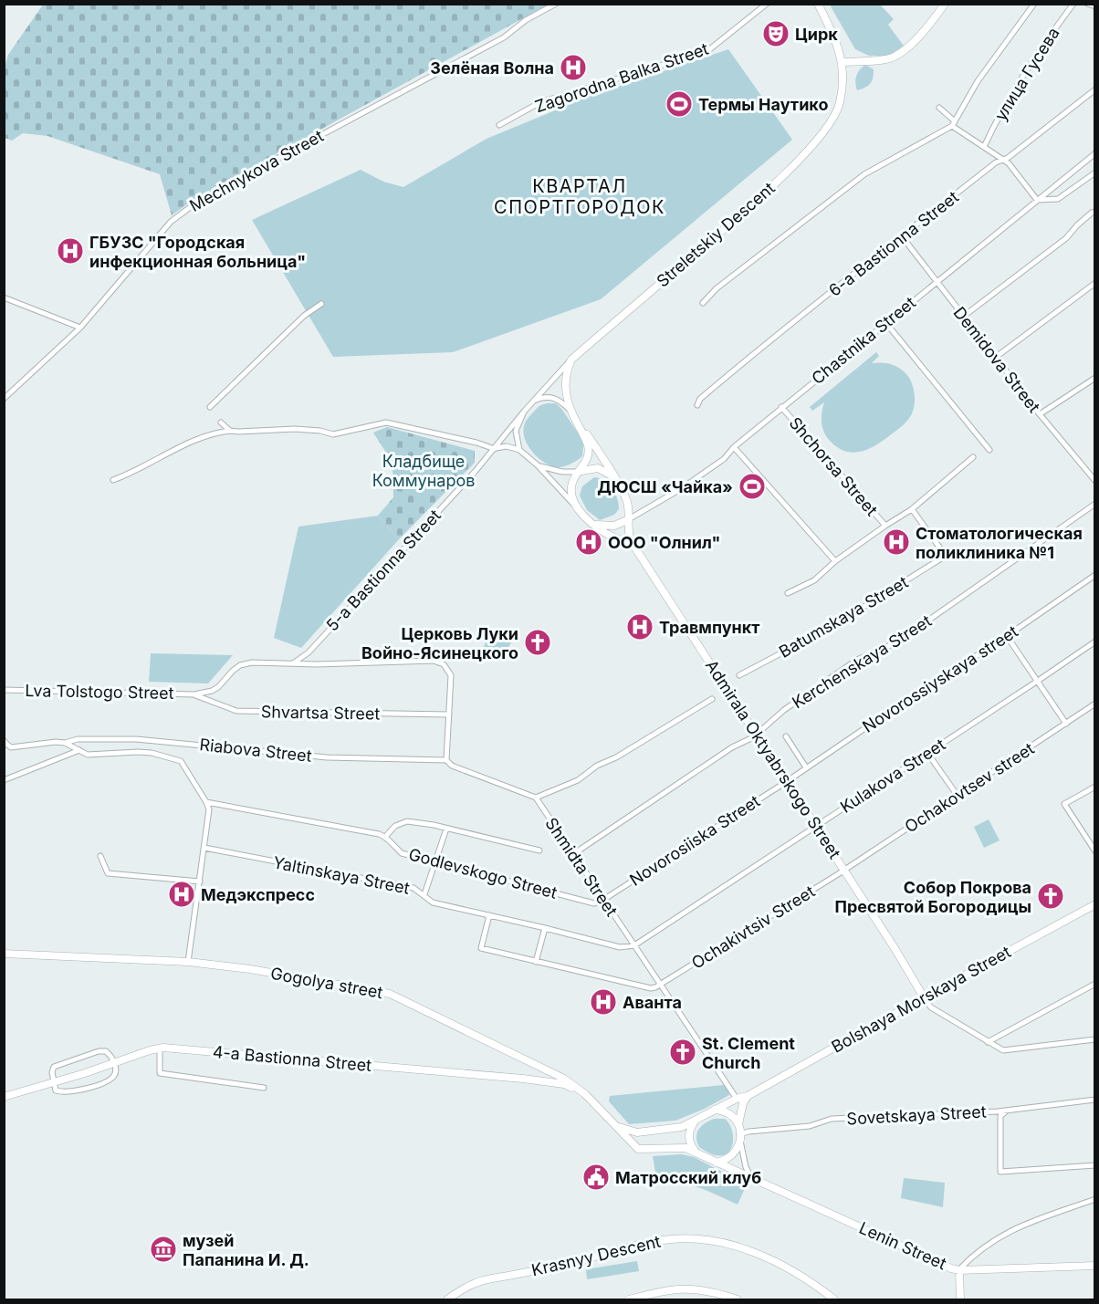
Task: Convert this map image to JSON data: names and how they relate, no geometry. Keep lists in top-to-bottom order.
{
  "streets": {
    "main road": [
      "Streletskiy Descent",
      "Admirala Oktyabrskogo Street",
      "Gogolya street",
      "Bolshaya Morskaya Street",
      "4-a Bastionna Street",
      "Lenin Street",
      "Krasnyy Descent"
    ],
    "street": [
      "улица Гусева",
      "Zagorodna Balka Street",
      "Mechnykova Street",
      "6-a Bastionna Street",
      "Chastnika Street",
      "Demidova Street",
      "Shchorsa Street",
      "5-a Bastionna Street",
      "Batumskaya Street",
      "Kerchenskaya Street",
      "Novorossiyskaya street",
      "Lva Tolstogo Street",
      "Shvartsa Street",
      "Riabova Street",
      "Kulakova Street",
      "Ochakovtsev street",
      "Novorosiiska Street",
      "Shmidta Street",
      "Godlevskogo Street",
      "Yaltinskaya Street",
      "Ochakivtsiv Street",
      "Sovetskaya Street"
    ]
  },
  "crossings": [
    ["Streletskiy Descent", "5-a Bastionna Street"],
    ["6-a Bastionna Street", "Demidova Street"],
    ["Chastnika Street", "Demidova Street"],
    ["Chastnika Street", "Shchorsa Street"],
    ["Chastnika Street", "Admirala Oktyabrskogo Street"],
    ["Kerchenskaya Street", "Admirala Oktyabrskogo Street"],
    ["Kerchenskaya Street", "Shmidta Street"],
    ["Novorossiyskaya street", "Admirala Oktyabrskogo Street"],
    ["Novorossiyskaya street", "Novorosiiska Street"],
    ["Lva Tolstogo Street", "Shvartsa Street"],
    ["Admirala Oktyabrskogo Street", "Kulakova Street"],
    ["Admirala Oktyabrskogo Street", "Ochakovtsev street"],
    ["Admirala Oktyabrskogo Street", "Novorosiiska Street"],
    ["Admirala Oktyabrskogo Street", "Ochakivtsiv Street"],
    ["Admirala Oktyabrskogo Street", "Bolshaya Morskaya Street"],
    ["Kulakova Street", "Shmidta Street"],
    ["Kulakova Street", "Yaltinskaya Street"],
    ["Ochakovtsev street", "Ochakivtsiv Street"],
    ["Novorosiiska Street", "Shmidta Street"],
    ["Novorosiiska Street", "Godlevskogo Street"],
    ["Shmidta Street", "Godlevskogo Street"],
    ["Shmidta Street", "Yaltinskaya Street"],
    ["Shmidta Street", "Ochakivtsiv Street"],
    ["Shmidta Street", "Bolshaya Morskaya Street"],
    ["Gogolya street", "Bolshaya Morskaya Street"],
    ["Gogolya street", "4-a Bastionna Street"],
    ["Gogolya street", "Sovetskaya Street"],
    ["Gogolya street", "Lenin Street"],
    ["Bolshaya Morskaya Street", "Sovetskaya Street"],
    ["Bolshaya Morskaya Street", "Lenin Street"],
    ["Sovetskaya Street", "Lenin Street"]
  ],
  "districts": ["КВАРТАЛ СПОРТГОРОДОК"],
  "parks": ["Кладбище Коммунаров"],
  "places": {
    "theatre": ["Цирк"],
    "hospital": [
      "Зелёная Волна",
      "ГБУЗС \"Городская инфекционная больница\"",
      "ООО \"Олнил\"",
      "Стоматологическая поликлиника №1",
      "Травмпункт",
      "Медэкспресс",
      "Аванта"
    ],
    "sports": ["Термы Наутико", "ДЮСШ «Чайка»"],
    "church": ["Церковь Луки Войно-Ясинецкого", "Собор Покрова Пресвятой Богородицы", "St. Clement Church"],
    "public building": ["Матросский клуб"],
    "museum": ["музей Папанина И. Д."]
  }
}
